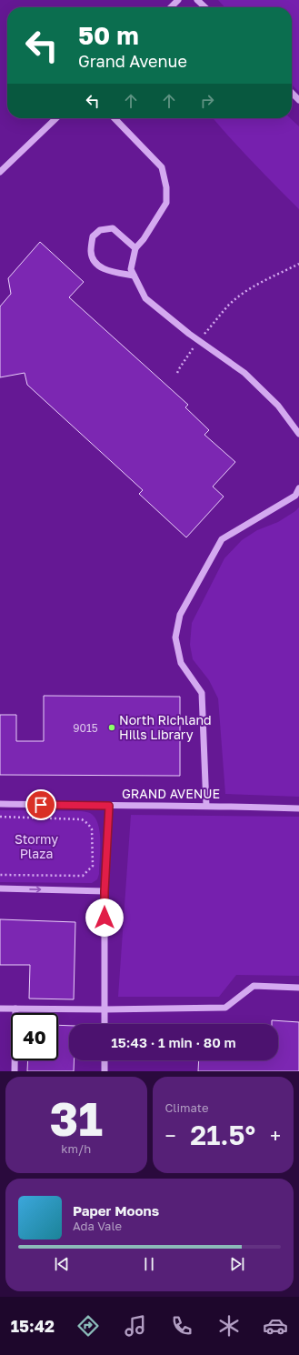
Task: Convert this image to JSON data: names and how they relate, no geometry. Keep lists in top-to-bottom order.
{
  "streets": {
    "street": ["GRAND AVENUE"]
  },
  "parks": ["Stormy Plaza"],
  "places": ["North Richland Hills Library"],
  "house_numbers": ["9015"],
  "page": {
    "turn": ["50 m", "Grand Avenue"],
    "limit": "40",
    "trip": "15:43 · 1 min · 80 m",
    "tile": [
      ["31", "km/h"],
      "Climate"
    ],
    "heat": ["−", "21.5°", "+"],
    "song": ["Paper Moons", "Ada Vale"],
    "tabs": "15:42"
  }
}
